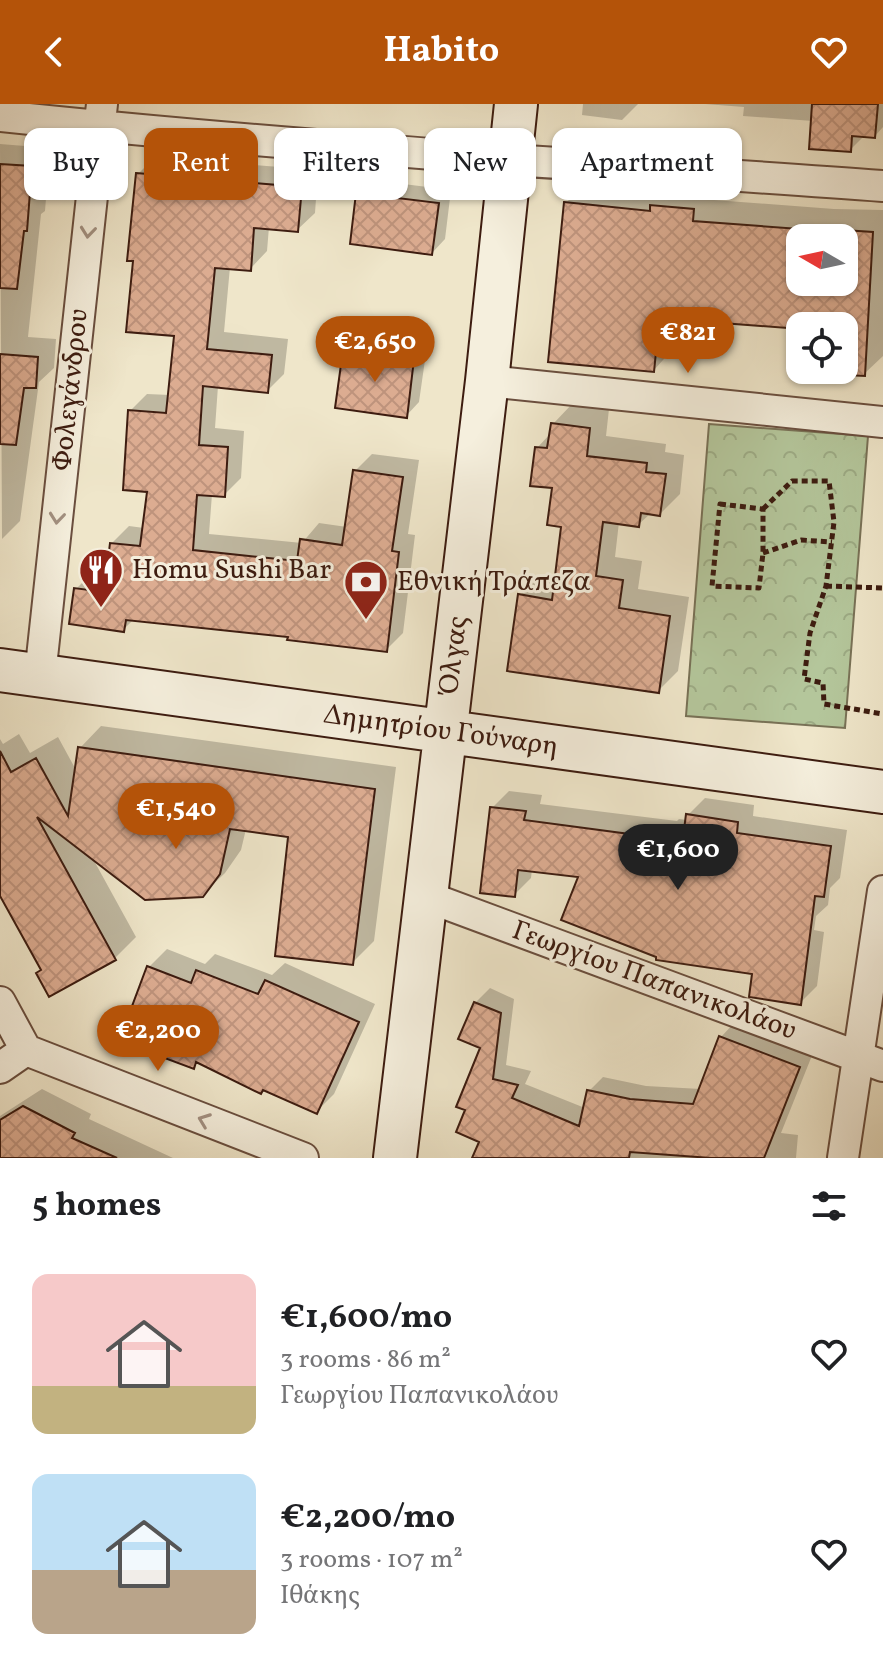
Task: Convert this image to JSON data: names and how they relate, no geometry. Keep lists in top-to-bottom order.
{
  "streets": {
    "main road": ["Όλγας", "Δημητρίου Γούναρη"],
    "street": ["Φολεγάνδρου", "Γεωργίου Παπανικολάου"]
  },
  "crossings": [
    ["Φολεγάνδρου", "Δημητρίου Γούναρη"],
    ["Όλγας", "Δημητρίου Γούναρη"],
    ["Όλγας", "Γεωργίου Παπανικολάου"]
  ],
  "one_way": ["Φολεγάνδρου"],
  "places": {
    "restaurant": ["Homu Sushi Bar"],
    "bank": ["Εθνική Τράπεζα"]
  },
  "north": "left",
  "page": {
    "header": "Habito",
    "chip": [
      "Buy",
      "Rent",
      "Filters",
      "New",
      "Apartment"
    ],
    "price": [
      "€821",
      "€2,650",
      "€1,540",
      "€1,600",
      "€2,200"
    ],
    "heading": "5 homes",
    "list": [
      {
        "name": "€1,600/mo",
        "note": "3 rooms · 86 m² · Γεωργίου Παπανικολάου"
      },
      {
        "name": "€2,200/mo",
        "note": "3 rooms · 107 m² · Ιθάκης"
      }
    ]
  }
}
